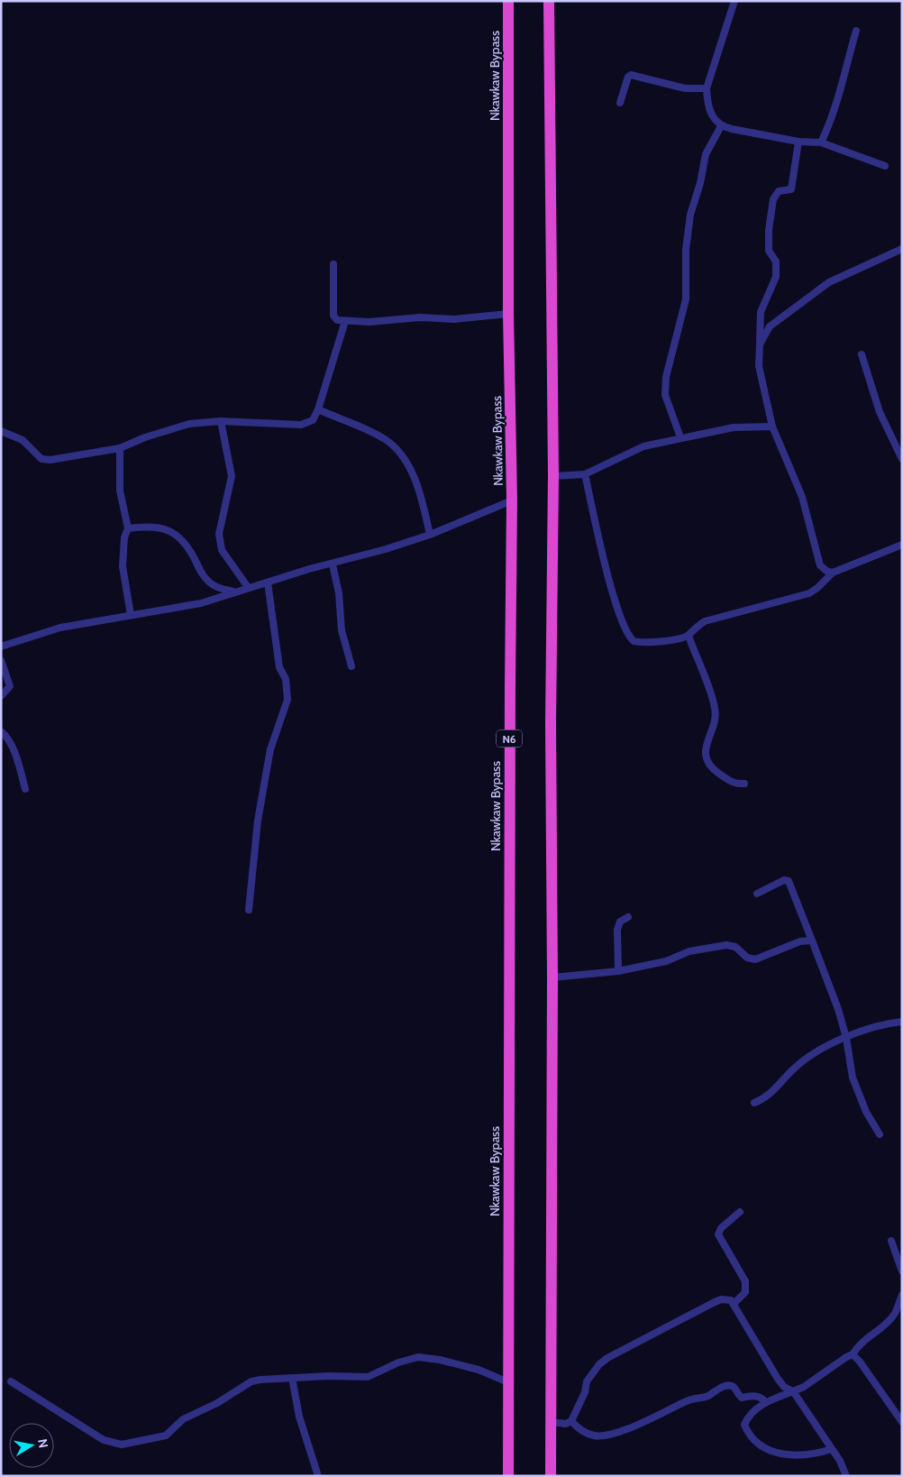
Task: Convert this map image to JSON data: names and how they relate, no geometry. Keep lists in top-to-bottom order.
{
  "streets": {
    "highway": ["Nkawkaw Bypass", "N6"]
  },
  "north": "right"
}
